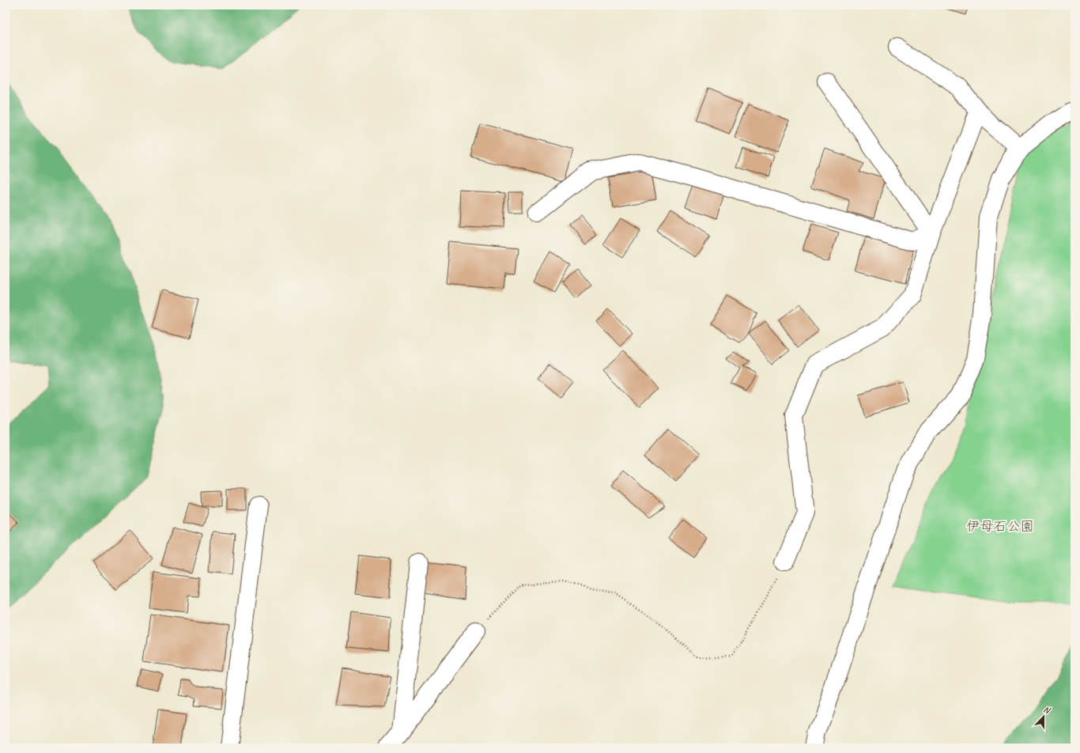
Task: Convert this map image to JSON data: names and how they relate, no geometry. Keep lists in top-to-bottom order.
{
  "parks": ["伊母石公園"],
  "north": "top"
}
